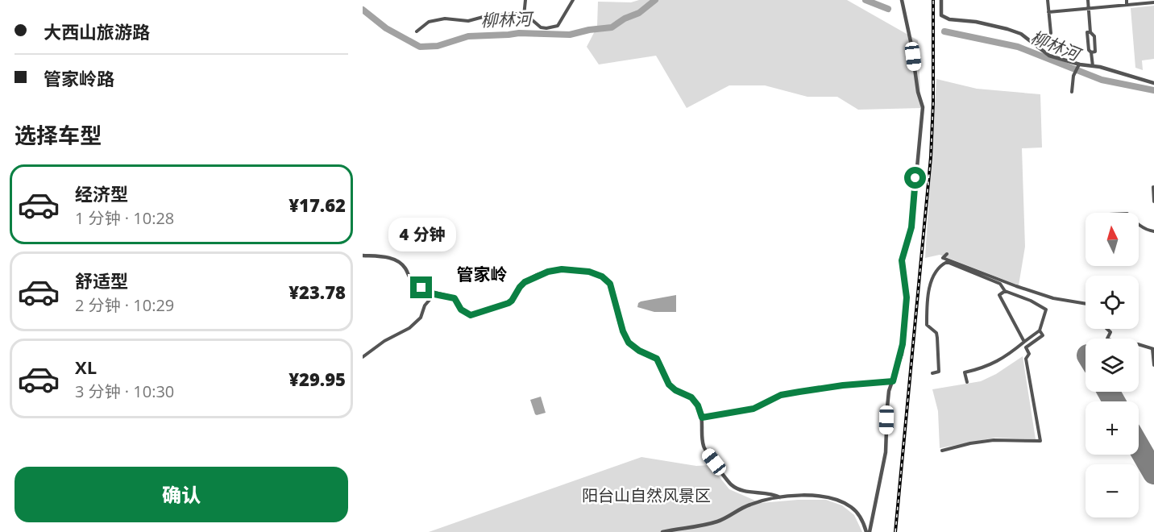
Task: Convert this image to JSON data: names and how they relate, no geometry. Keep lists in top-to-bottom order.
{
  "districts": ["管家岭"],
  "water": ["柳林河"],
  "parks": ["阳台山自然风景区"],
  "north": "top",
  "page": {
    "banner": ["大西山旅游路", "管家岭路"],
    "heading": "选择车型",
    "list": [
      {
        "name": "经济型",
        "note": "1 分钟 · 10:28",
        "value": "¥17.62"
      },
      {
        "name": "舒适型",
        "note": "2 分钟 · 10:29",
        "value": "¥23.78"
      },
      {
        "name": "XL",
        "note": "3 分钟 · 10:30",
        "value": "¥29.95"
      }
    ],
    "map_buttons": ["+", "−"],
    "bubble": "4 分钟",
    "buttons": "确认"
  }
}
